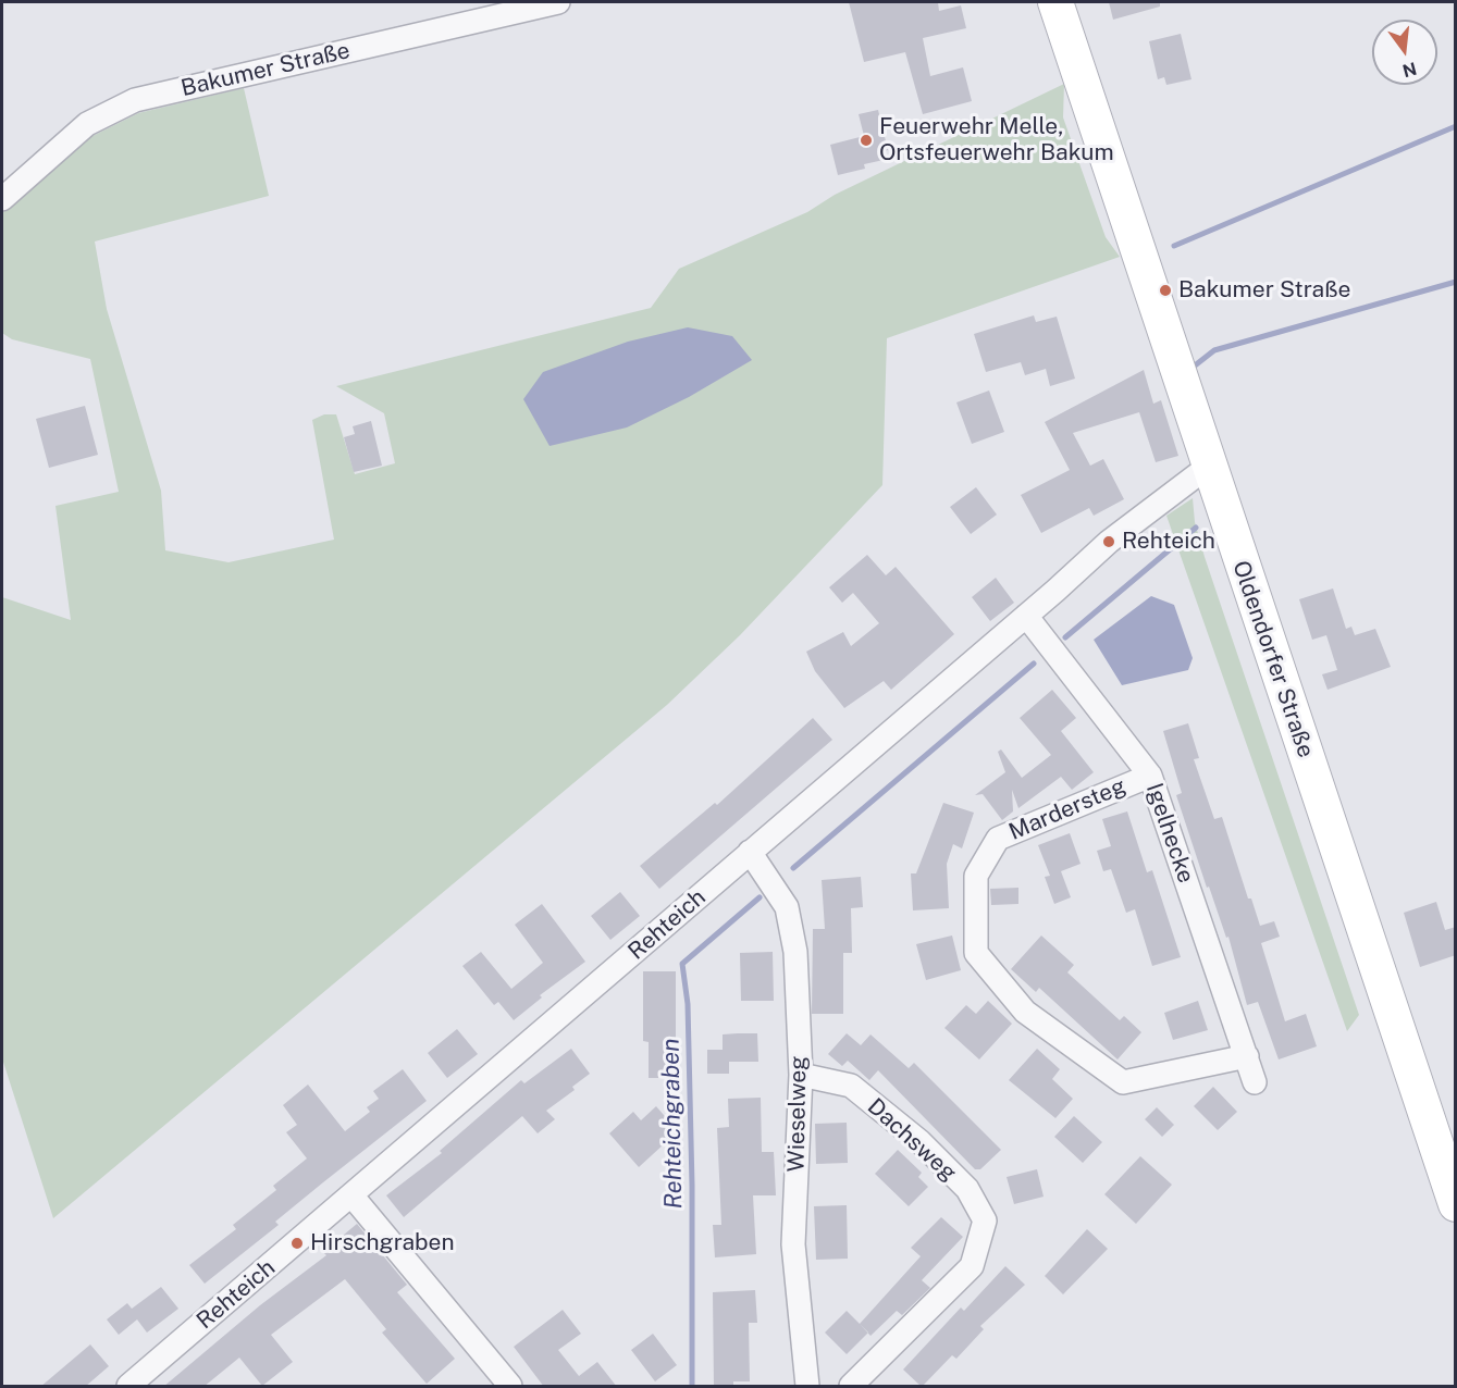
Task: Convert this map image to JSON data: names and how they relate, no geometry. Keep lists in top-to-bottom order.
{
  "streets": {
    "main road": ["Oldendorfer Straße"],
    "street": [
      "Bakumer Straße",
      "Mardersteg",
      "Igelhecke",
      "Rehteich",
      "Wieselweg",
      "Dachsweg"
    ]
  },
  "crossings": [
    ["Oldendorfer Straße", "Rehteich"],
    ["Mardersteg", "Igelhecke"],
    ["Igelhecke", "Rehteich"],
    ["Rehteich", "Wieselweg"],
    ["Wieselweg", "Dachsweg"]
  ],
  "water": ["Rehteichgraben"],
  "places": [
    "Feuerwehr Melle, Ortsfeuerwehr Bakum",
    "Bakumer Straße",
    "Rehteich",
    "Hirschgraben"
  ],
  "north": "bottom"
}
